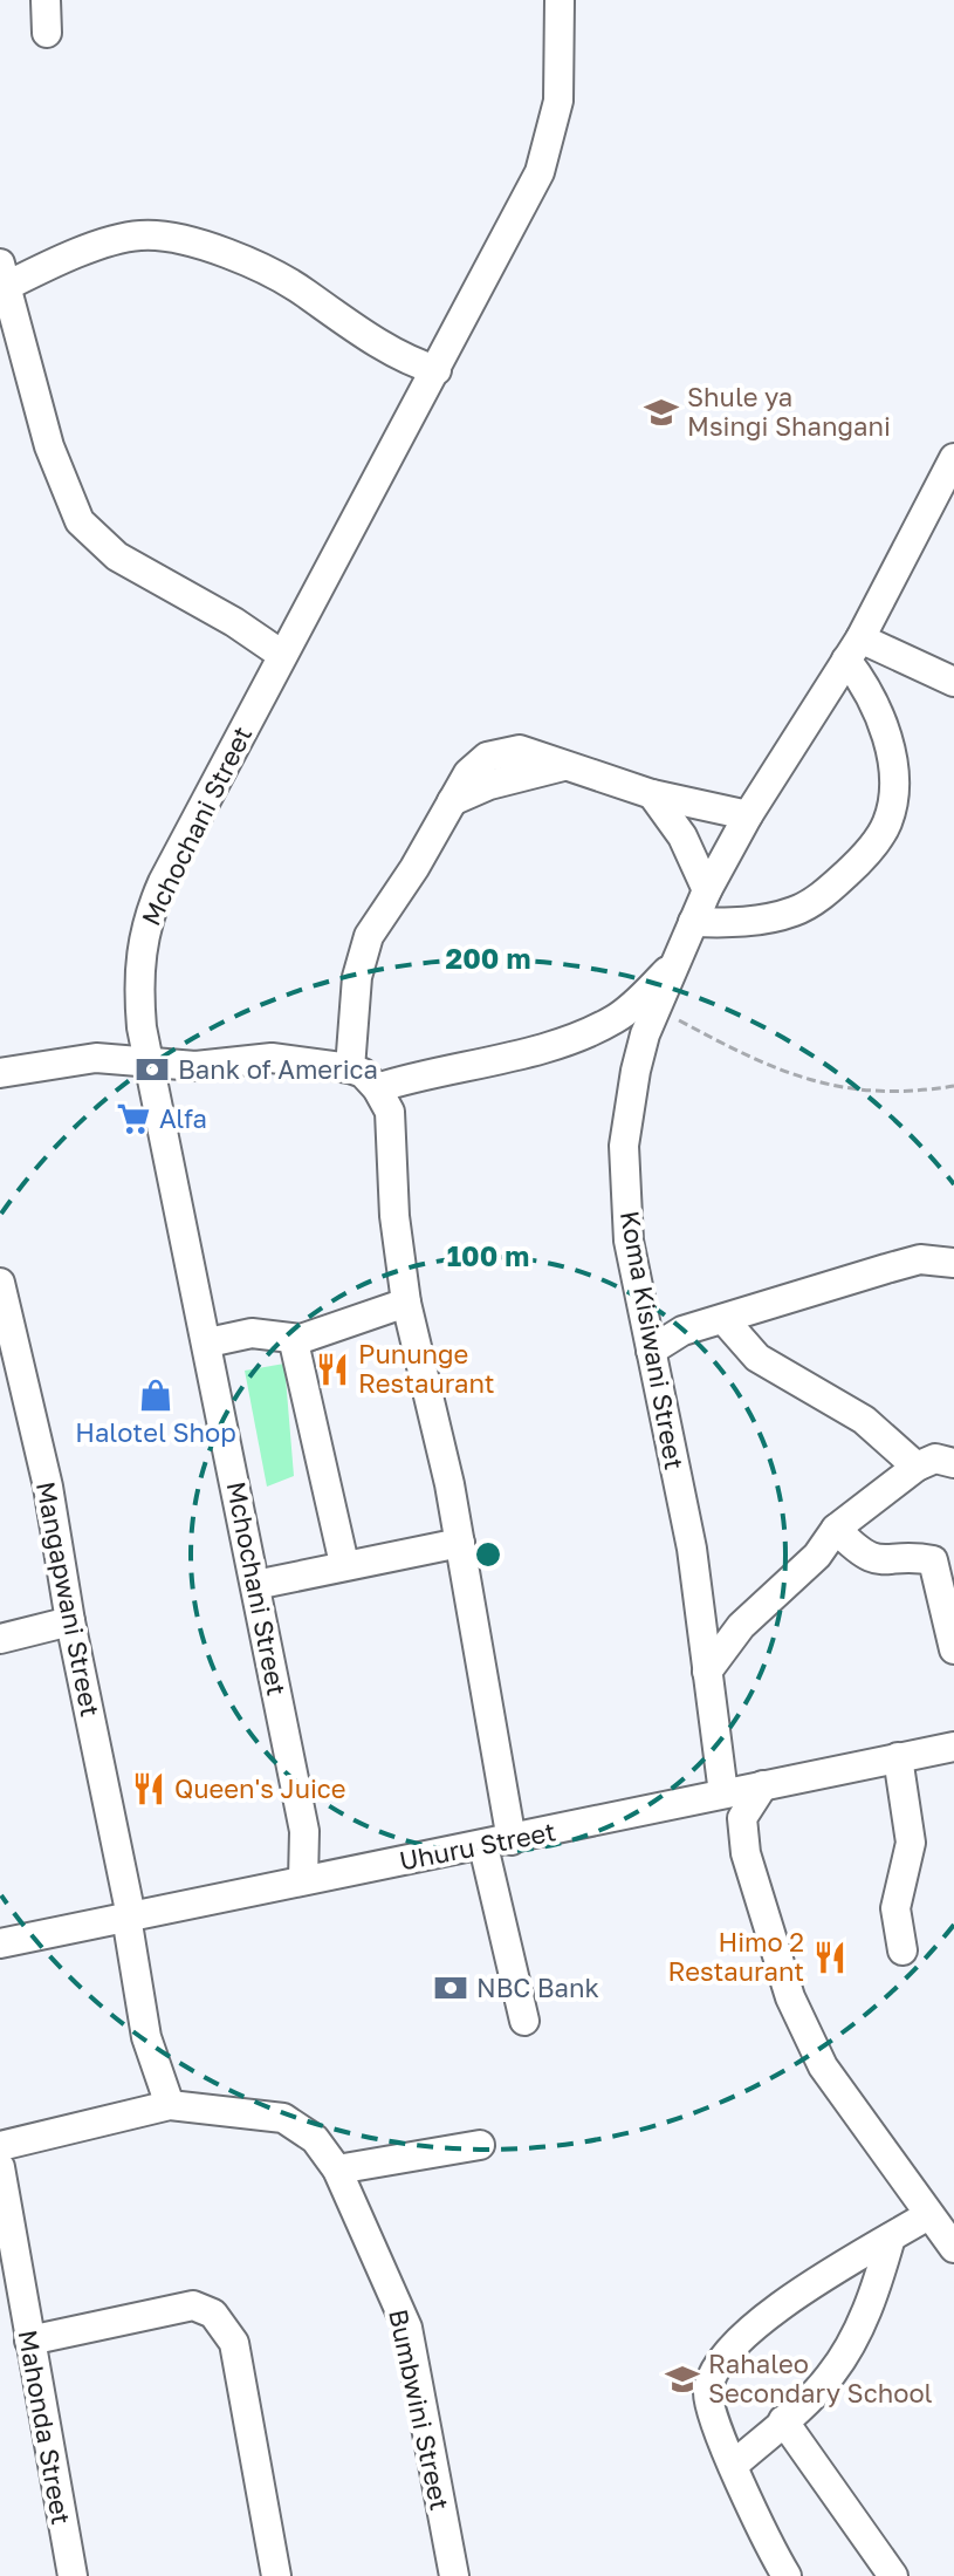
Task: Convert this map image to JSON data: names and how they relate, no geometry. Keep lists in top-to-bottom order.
{
  "streets": {
    "street": [
      "Mchochani Street",
      "Koma Kisiwani Street",
      "Mangapwani Street",
      "Uhuru Street",
      "Bumbwini Street",
      "Mahonda Street"
    ]
  },
  "crossings": [
    ["Mchochani Street", "Uhuru Street"],
    ["Koma Kisiwani Street", "Uhuru Street"],
    ["Mangapwani Street", "Uhuru Street"],
    ["Mangapwani Street", "Bumbwini Street"]
  ],
  "places": {
    "school or university": ["Shule ya Msingi Shangani", "Rahaleo Secondary School"],
    "bank": ["Bank of America", "NBC Bank"],
    "supermarket": ["Alfa"],
    "restaurant": ["Pununge Restaurant", "Queen's Juice", "Himo 2 Restaurant"],
    "shop": ["Halotel Shop"]
  },
  "rings": ["200 m", "100 m"]
}
